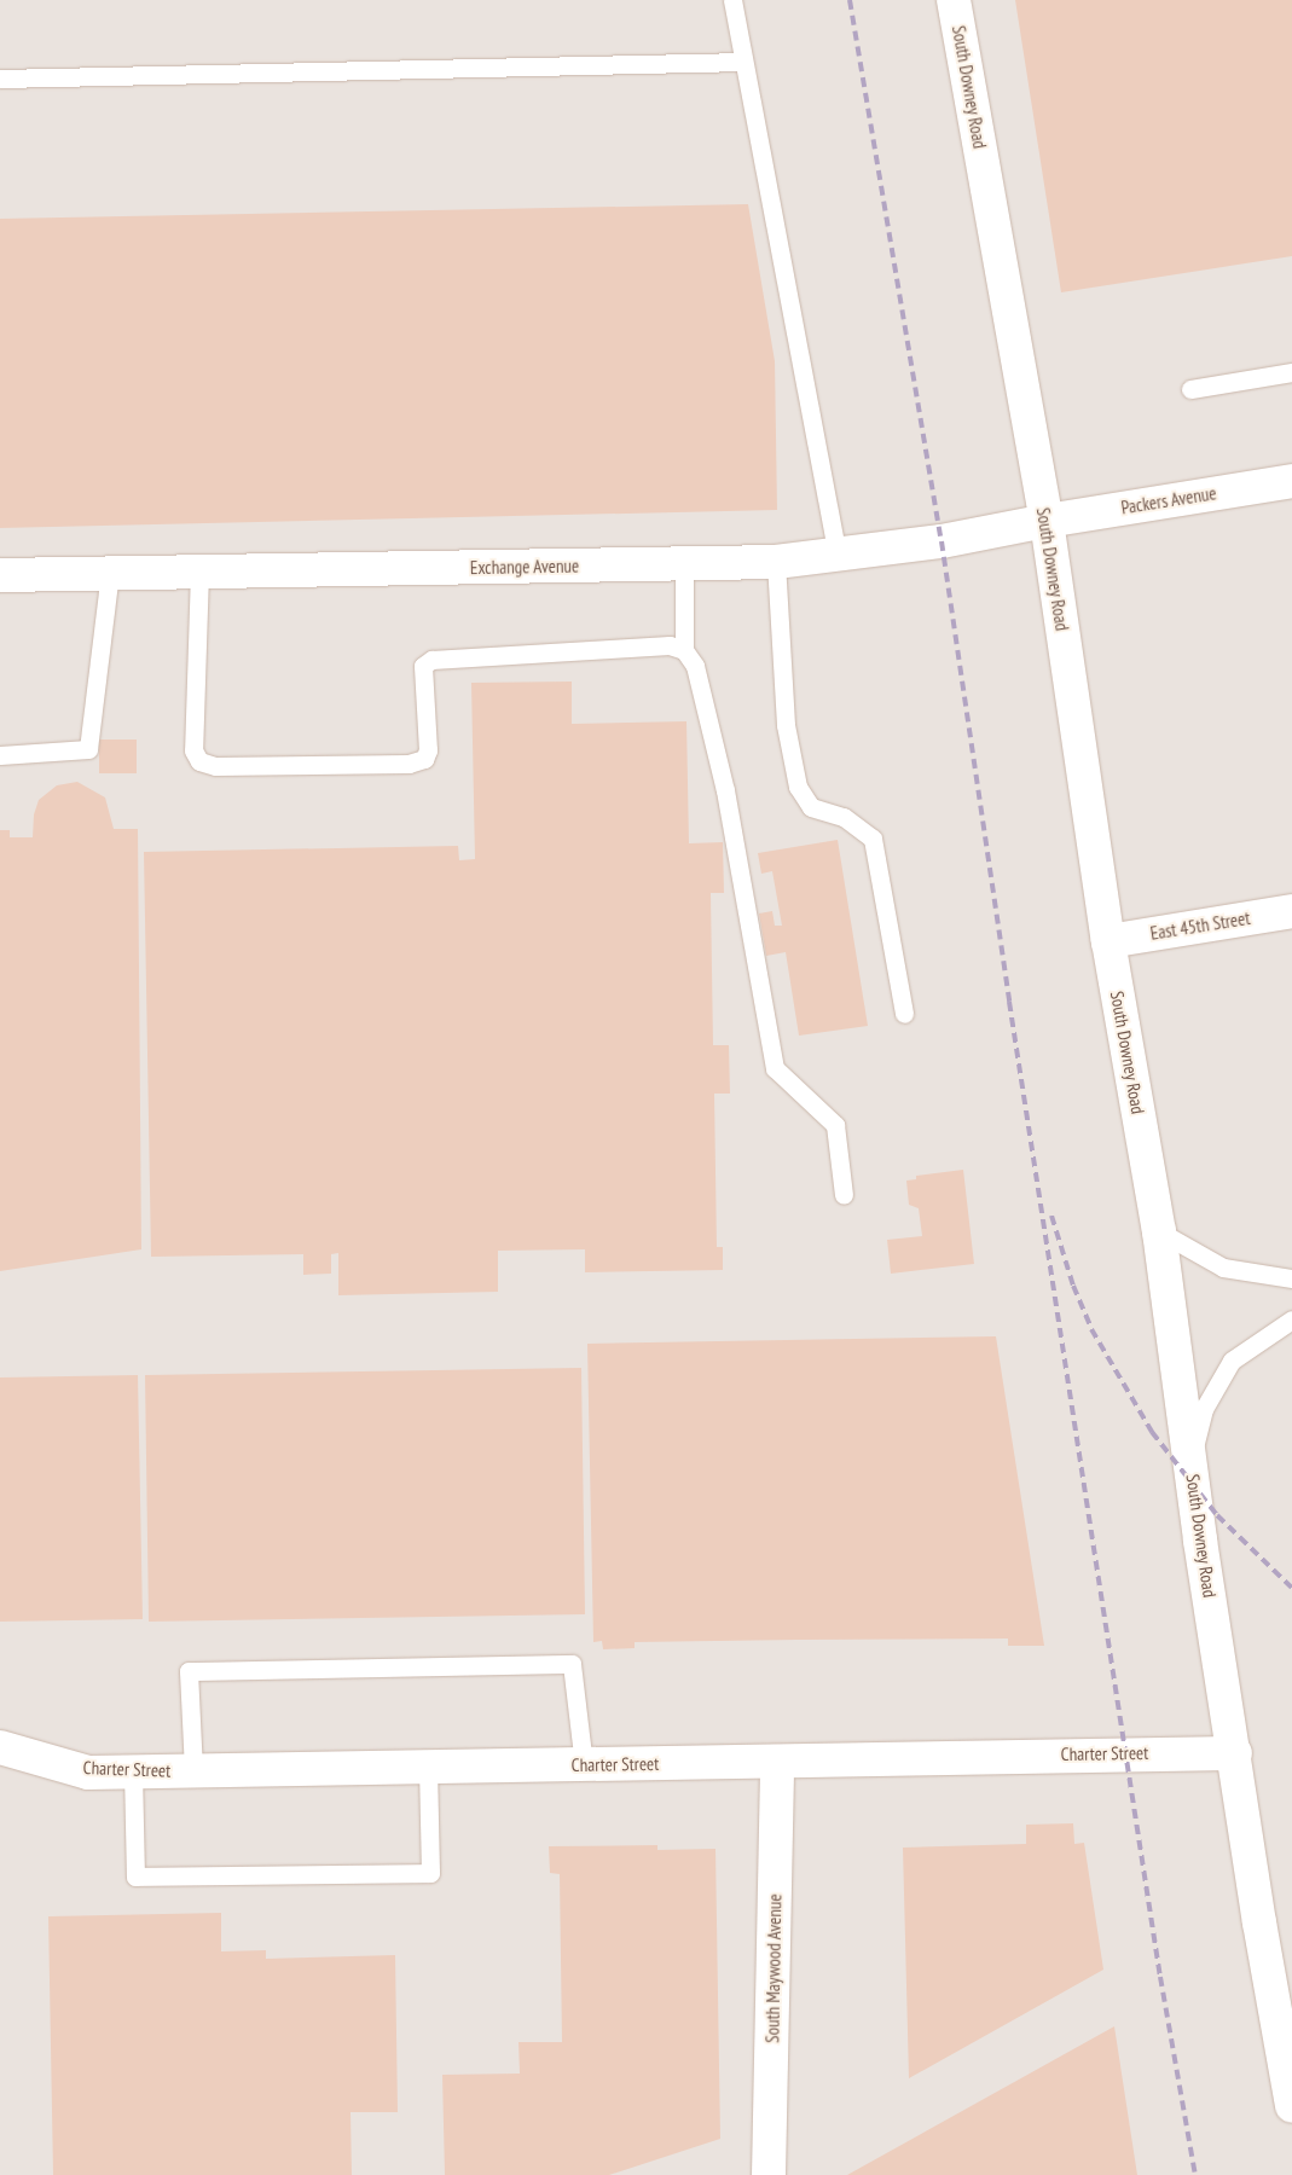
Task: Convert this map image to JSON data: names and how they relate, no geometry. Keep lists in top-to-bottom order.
{
  "streets": {
    "street": [
      "South Downey Road",
      "Packers Avenue",
      "Exchange Avenue",
      "East 45th Street",
      "Charter Street",
      "South Maywood Avenue"
    ]
  },
  "crossings": [
    ["South Downey Road", "Packers Avenue"],
    ["South Downey Road", "Exchange Avenue"],
    ["South Downey Road", "East 45th Street"],
    ["South Downey Road", "Charter Street"],
    ["Packers Avenue", "Exchange Avenue"],
    ["Charter Street", "South Maywood Avenue"]
  ]
}
